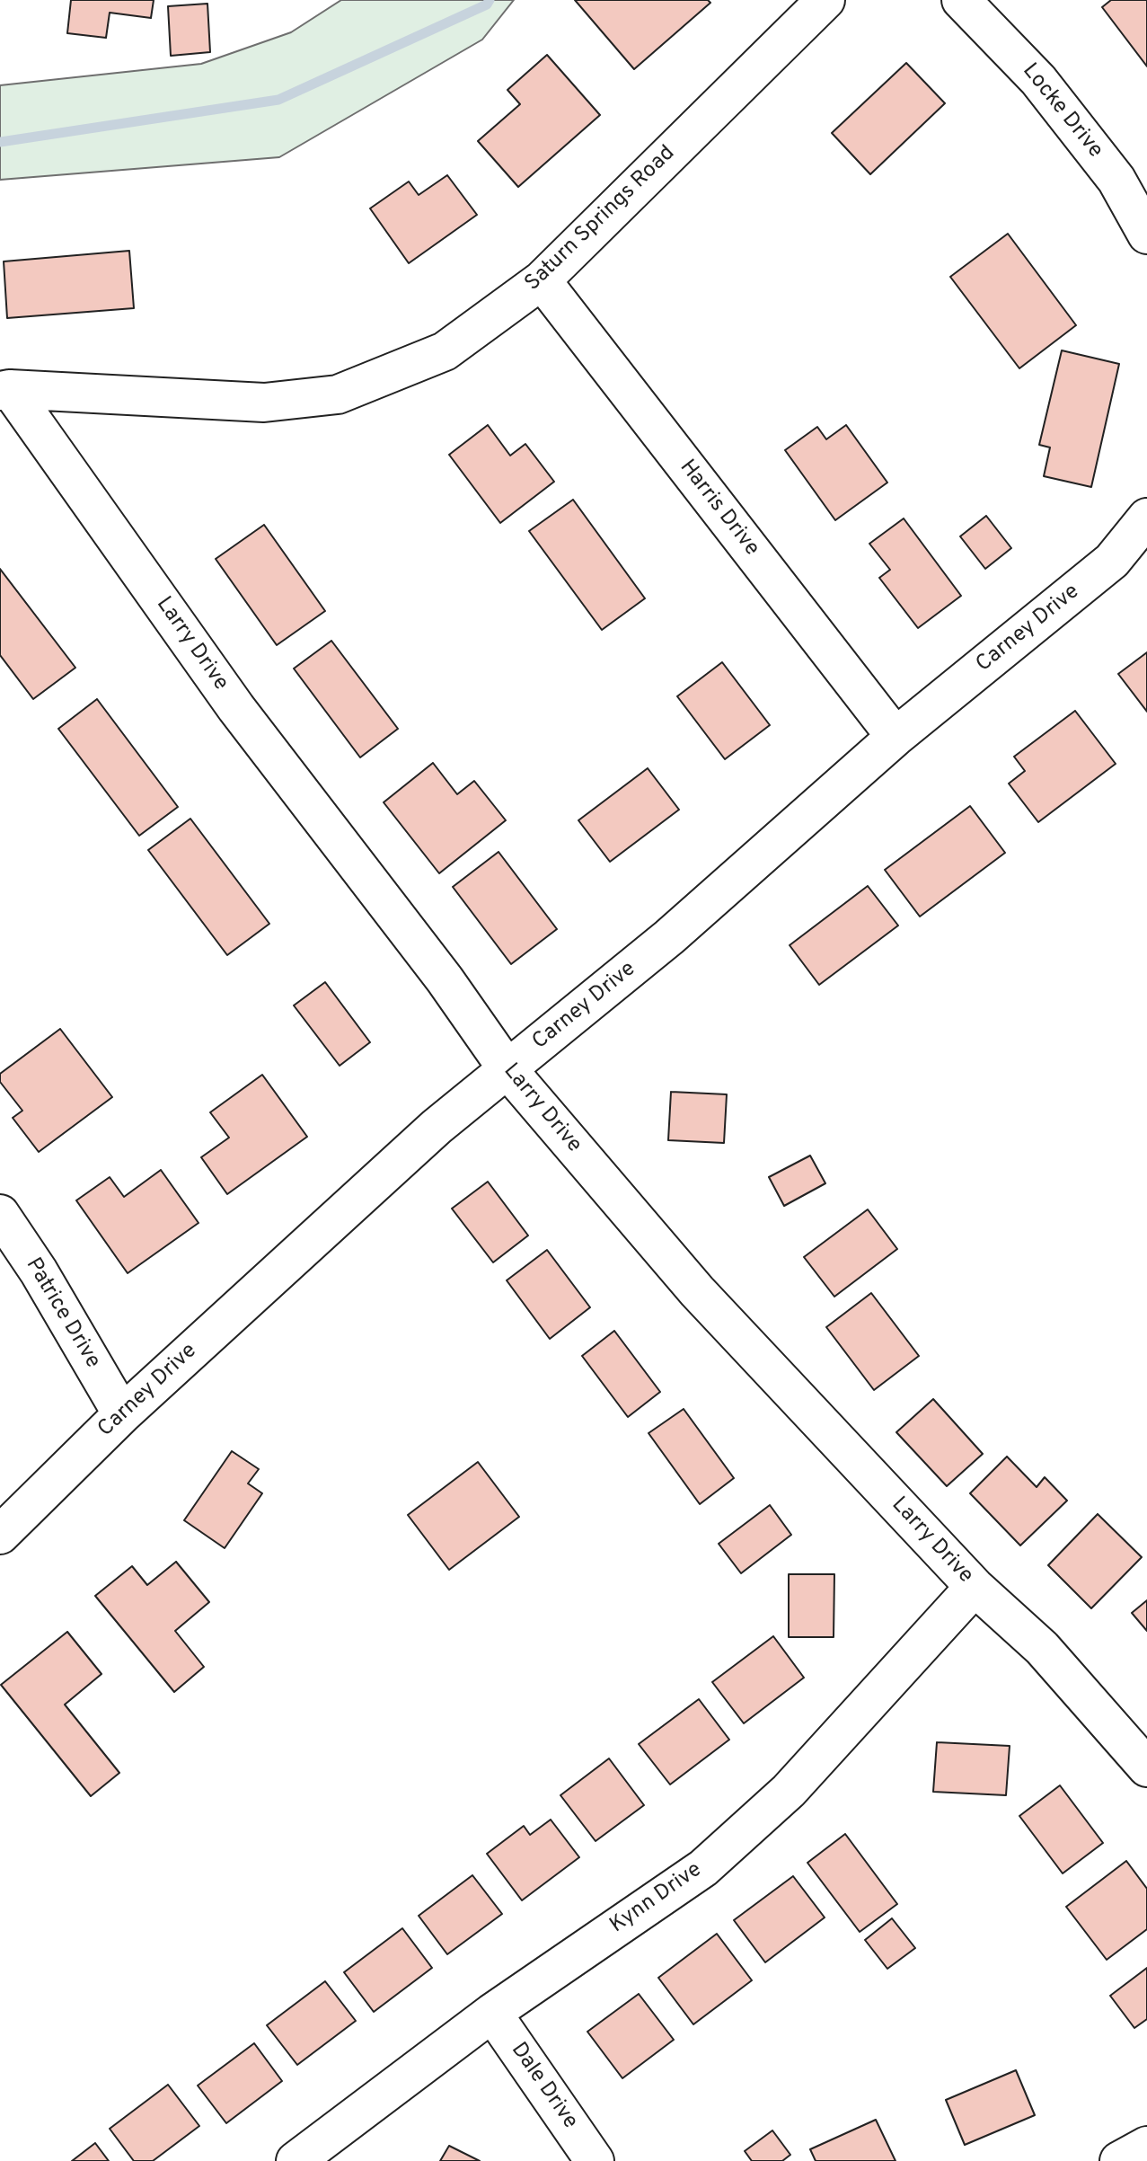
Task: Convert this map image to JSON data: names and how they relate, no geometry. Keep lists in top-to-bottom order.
{
  "streets": {
    "street": [
      "Locke Drive",
      "Saturn Springs Road",
      "Harris Drive",
      "Carney Drive",
      "Larry Drive",
      "Patrice Drive",
      "Kynn Drive",
      "Dale Drive"
    ]
  },
  "crossings": [
    ["Saturn Springs Road", "Harris Drive"],
    ["Saturn Springs Road", "Larry Drive"],
    ["Harris Drive", "Carney Drive"],
    ["Carney Drive", "Larry Drive"],
    ["Carney Drive", "Patrice Drive"],
    ["Larry Drive", "Kynn Drive"],
    ["Kynn Drive", "Dale Drive"]
  ]
}
